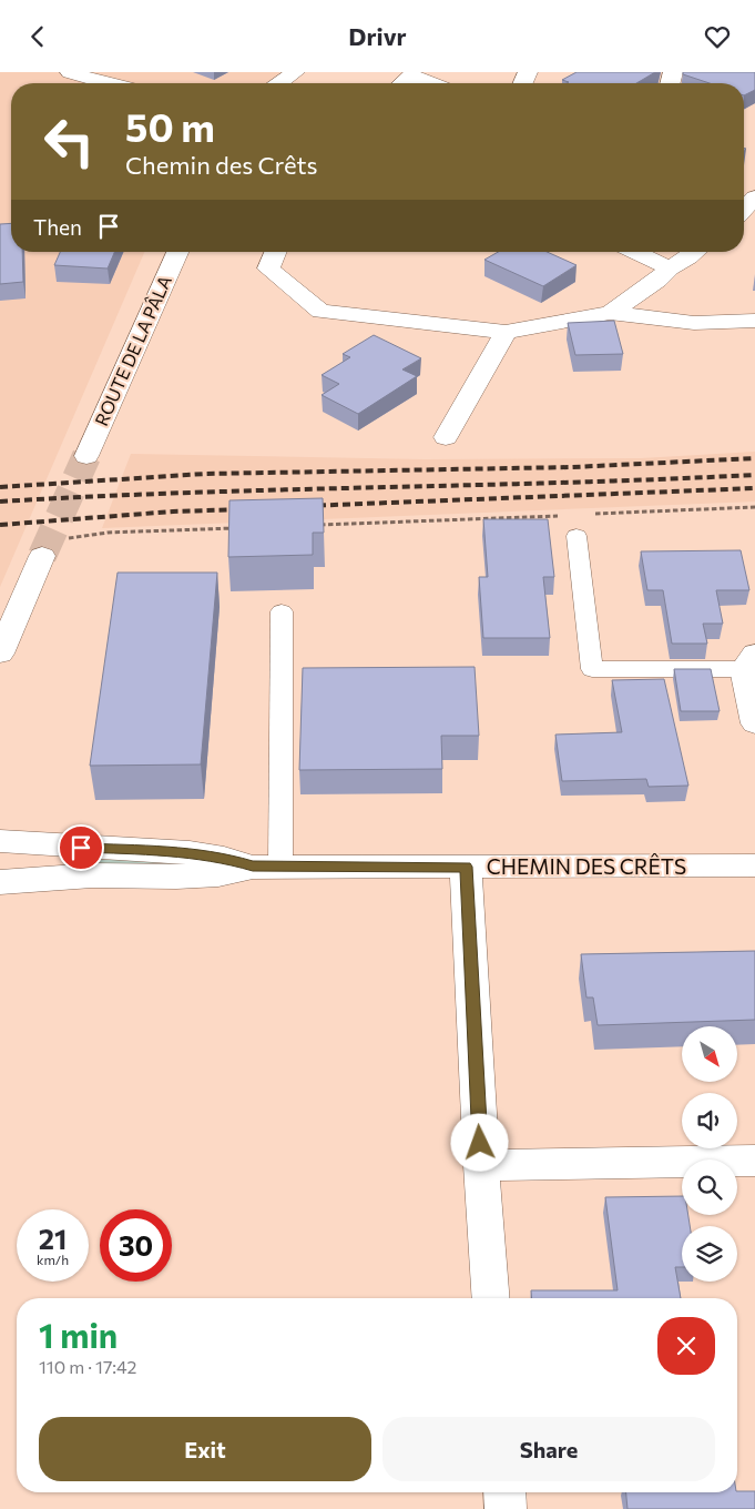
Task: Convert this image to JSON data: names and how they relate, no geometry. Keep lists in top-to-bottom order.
{
  "streets": {
    "street": ["ROUTE DE LA PÂLA", "CHEMIN DES CRÊTS"]
  },
  "north": "bottom right",
  "page": {
    "header": "Drivr",
    "turn": ["50 m", "Chemin des Crêts"],
    "then": "Then",
    "speed": "21 km/h",
    "limit": "30",
    "heading": ["1 min", "110 m · 17:42"],
    "buttons": ["Exit", "Share"]
  }
}
